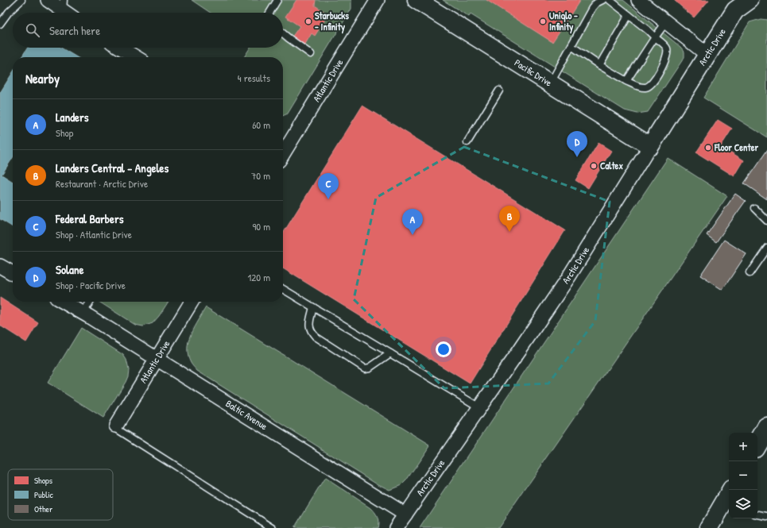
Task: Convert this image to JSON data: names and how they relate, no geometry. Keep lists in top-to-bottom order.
{
  "streets": {
    "main road": ["Arctic Drive", "Pacific Drive"],
    "street": ["Atlantic Drive", "Baltic Avenue"]
  },
  "crossings": [
    ["Arctic Drive", "Pacific Drive"],
    ["Arctic Drive", "Baltic Avenue"],
    ["Atlantic Drive", "Baltic Avenue"]
  ],
  "places": [
    "Starbucks - Infinity",
    "Uniqlo - Infinity",
    "Floor Center",
    "Caltex"
  ],
  "legend": ["Shops", "Public", "Other"],
  "page": {
    "search": "Search here",
    "heading": ["Nearby", "4 results"],
    "list": [
      {
        "mark": "A",
        "name": "Landers",
        "note": "Shop",
        "value": "60 m"
      },
      {
        "mark": "B",
        "name": "Landers Central - Angeles",
        "note": "Restaurant · Arctic Drive",
        "value": "70 m"
      },
      {
        "mark": "C",
        "name": "Federal Barbers",
        "note": "Shop · Atlantic Drive",
        "value": "90 m"
      },
      {
        "mark": "D",
        "name": "Solane",
        "note": "Shop · Pacific Drive",
        "value": "120 m"
      }
    ],
    "pins": [
      "D",
      "C",
      "B",
      "A"
    ],
    "map_buttons": ["+", "−"]
  }
}
